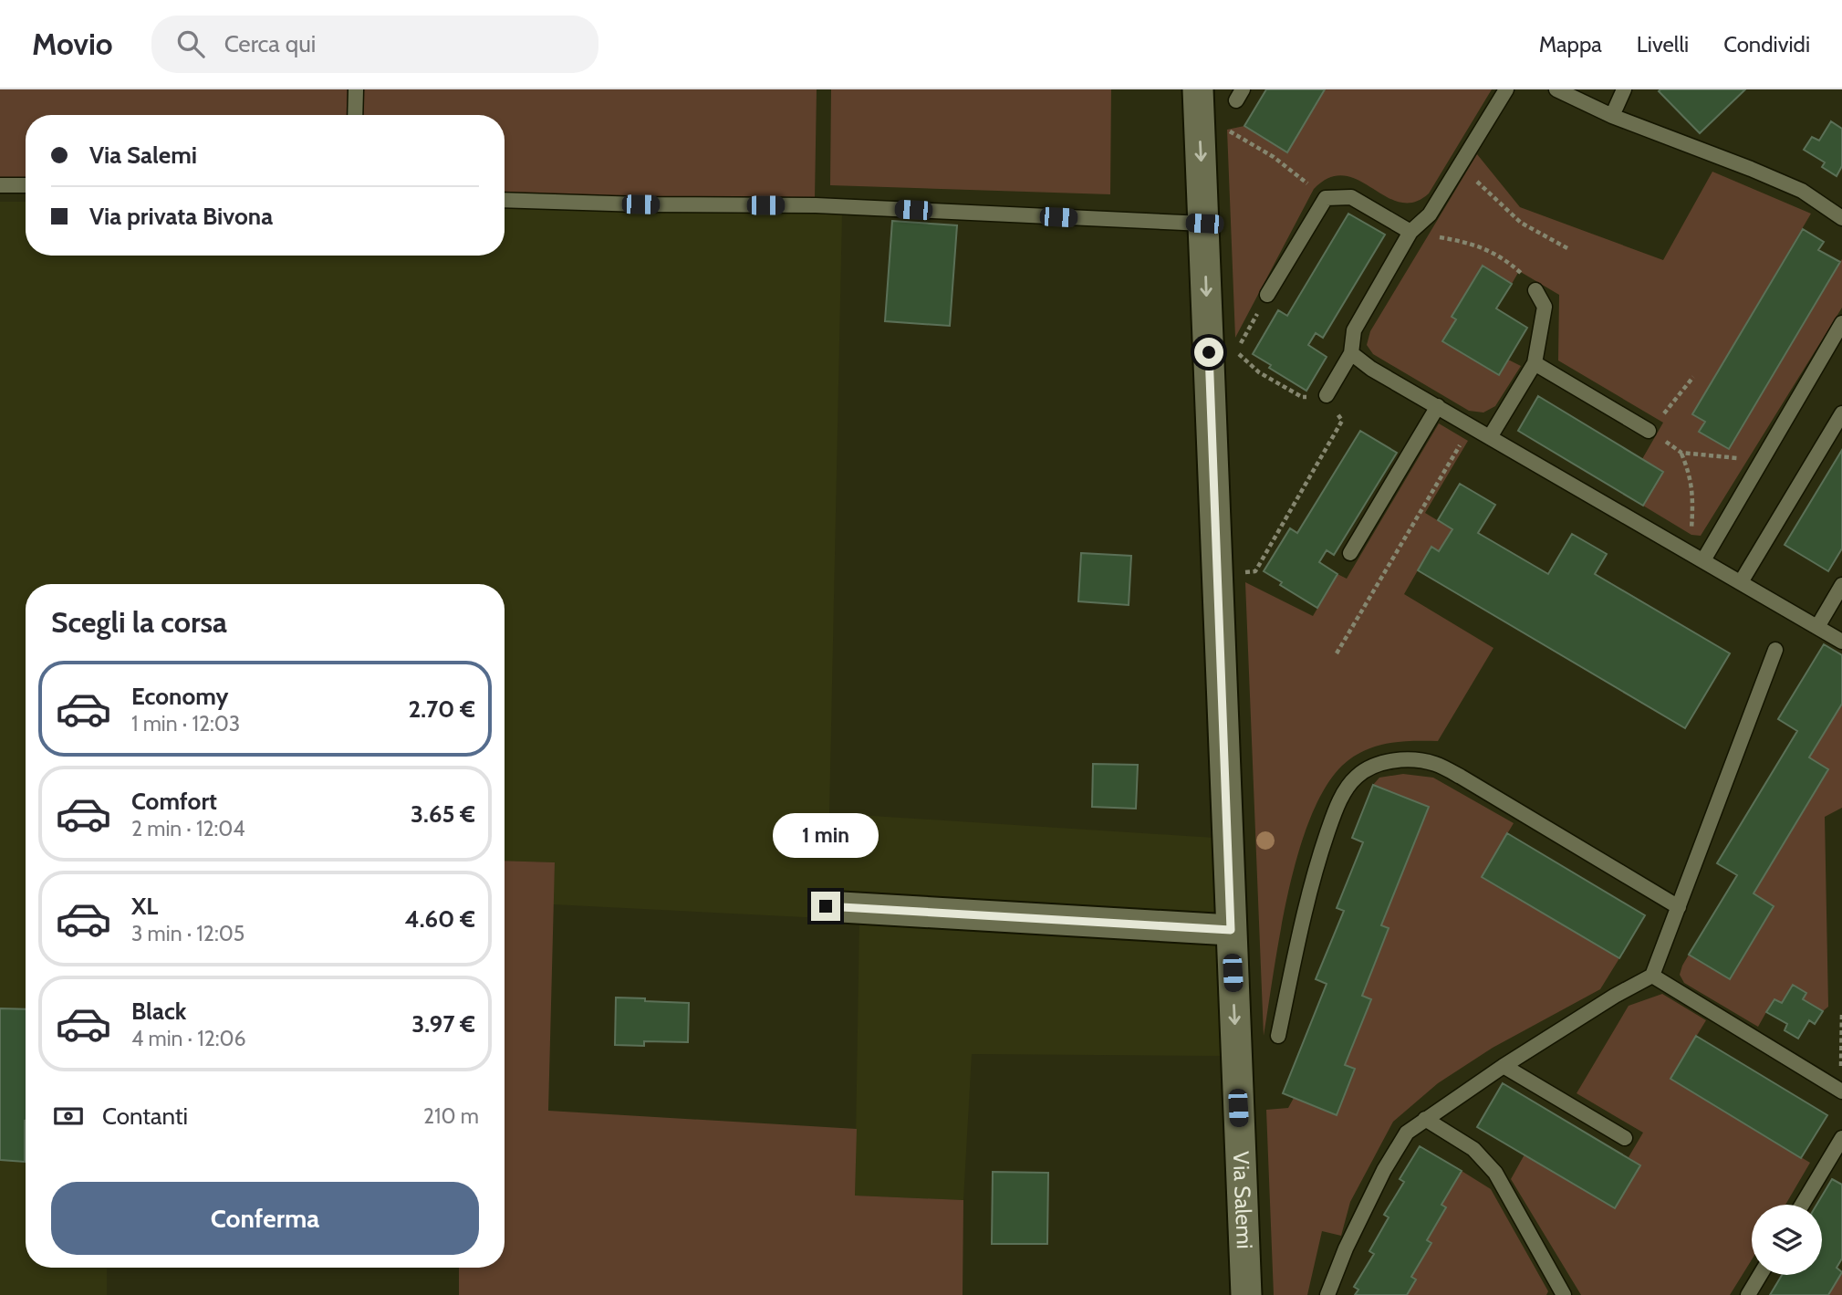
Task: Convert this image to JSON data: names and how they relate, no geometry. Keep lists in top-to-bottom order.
{
  "streets": {
    "street": ["Via Salemi"]
  },
  "one_way": ["Via Salemi"],
  "page": {
    "header": "Movio",
    "search": "Cerca qui",
    "nav": ["Mappa", "Livelli", "Condividi"],
    "banner": ["Via Salemi", "Via privata Bivona"],
    "heading": "Scegli la corsa",
    "list": [
      {
        "name": "Economy",
        "note": "1 min · 12:03",
        "value": "2.70 €"
      },
      {
        "name": "Comfort",
        "note": "2 min · 12:04",
        "value": "3.65 €"
      },
      {
        "name": "XL",
        "note": "3 min · 12:05",
        "value": "4.60 €"
      },
      {
        "name": "Black",
        "note": "4 min · 12:06",
        "value": "3.97 €"
      }
    ],
    "bubble": "1 min",
    "pay": ["Contanti", "210 m"],
    "buttons": "Conferma"
  }
}
